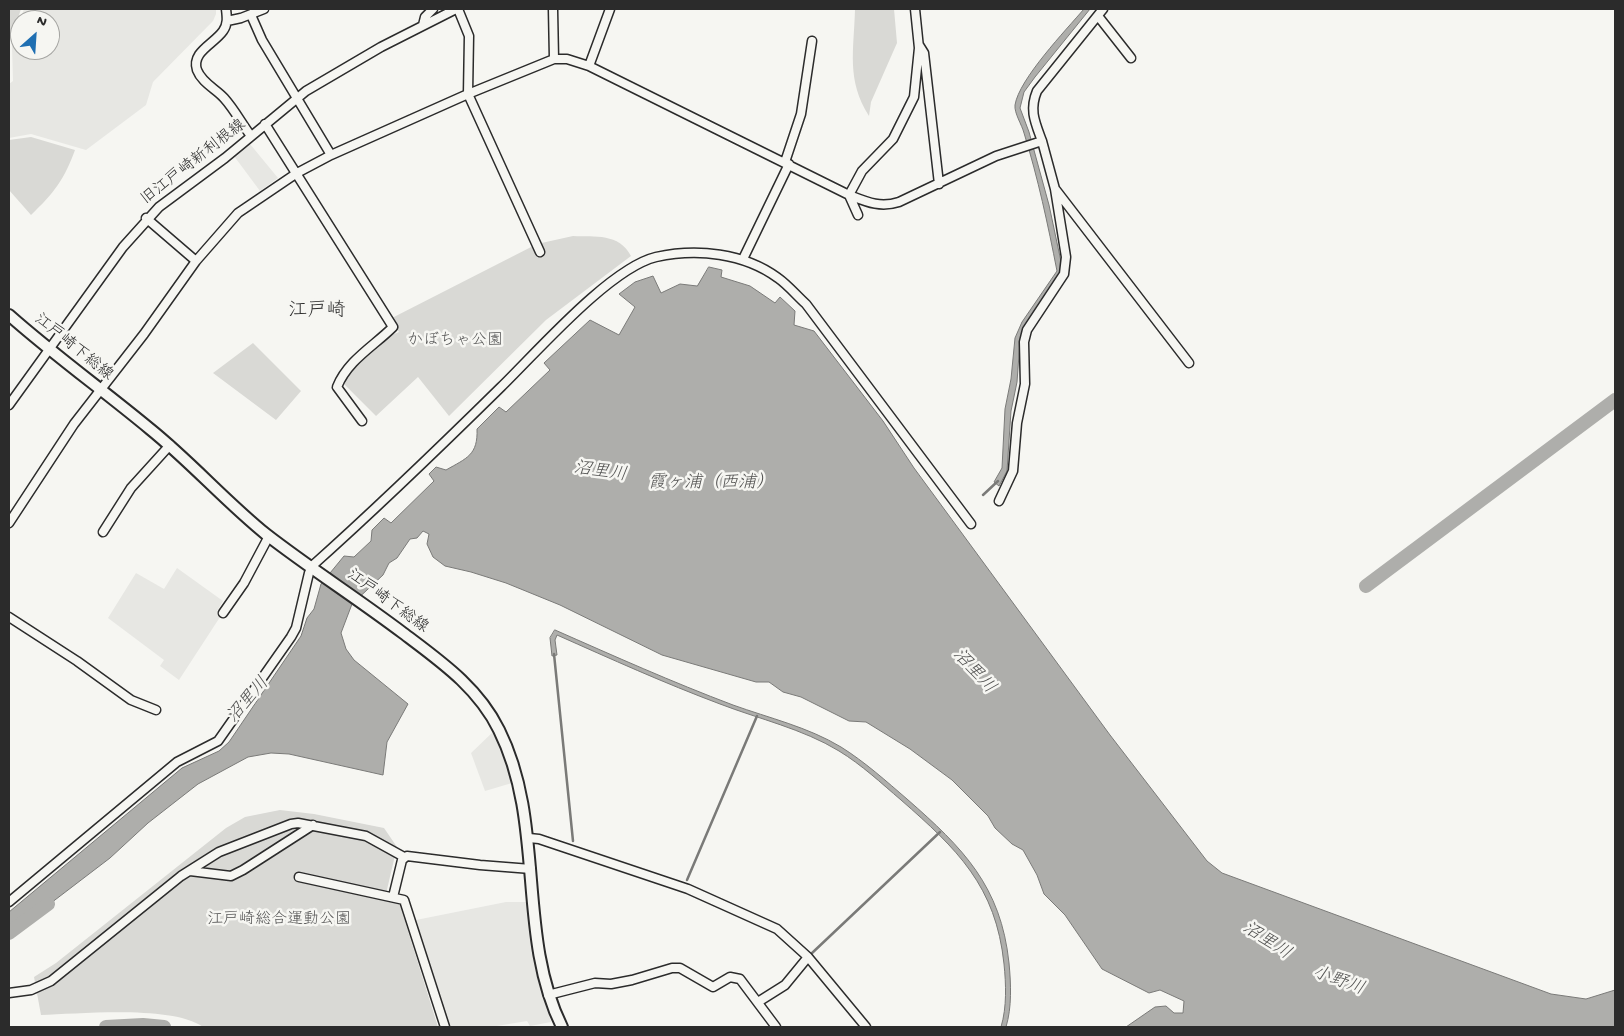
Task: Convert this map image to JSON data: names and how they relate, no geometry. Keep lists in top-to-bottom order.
{
  "streets": {
    "main road": ["江戸崎下総線"],
    "street": ["旧江戸崎新利根線"]
  },
  "crossings": [
    ["旧江戸崎新利根線", "江戸崎下総線"]
  ],
  "districts": ["江戸崎"],
  "water": ["沼里川", "霞ヶ浦（西浦）", "小野川"],
  "parks": ["かぼちゃ公園", "江戸崎総合運動公園"],
  "north": "top right"
}
